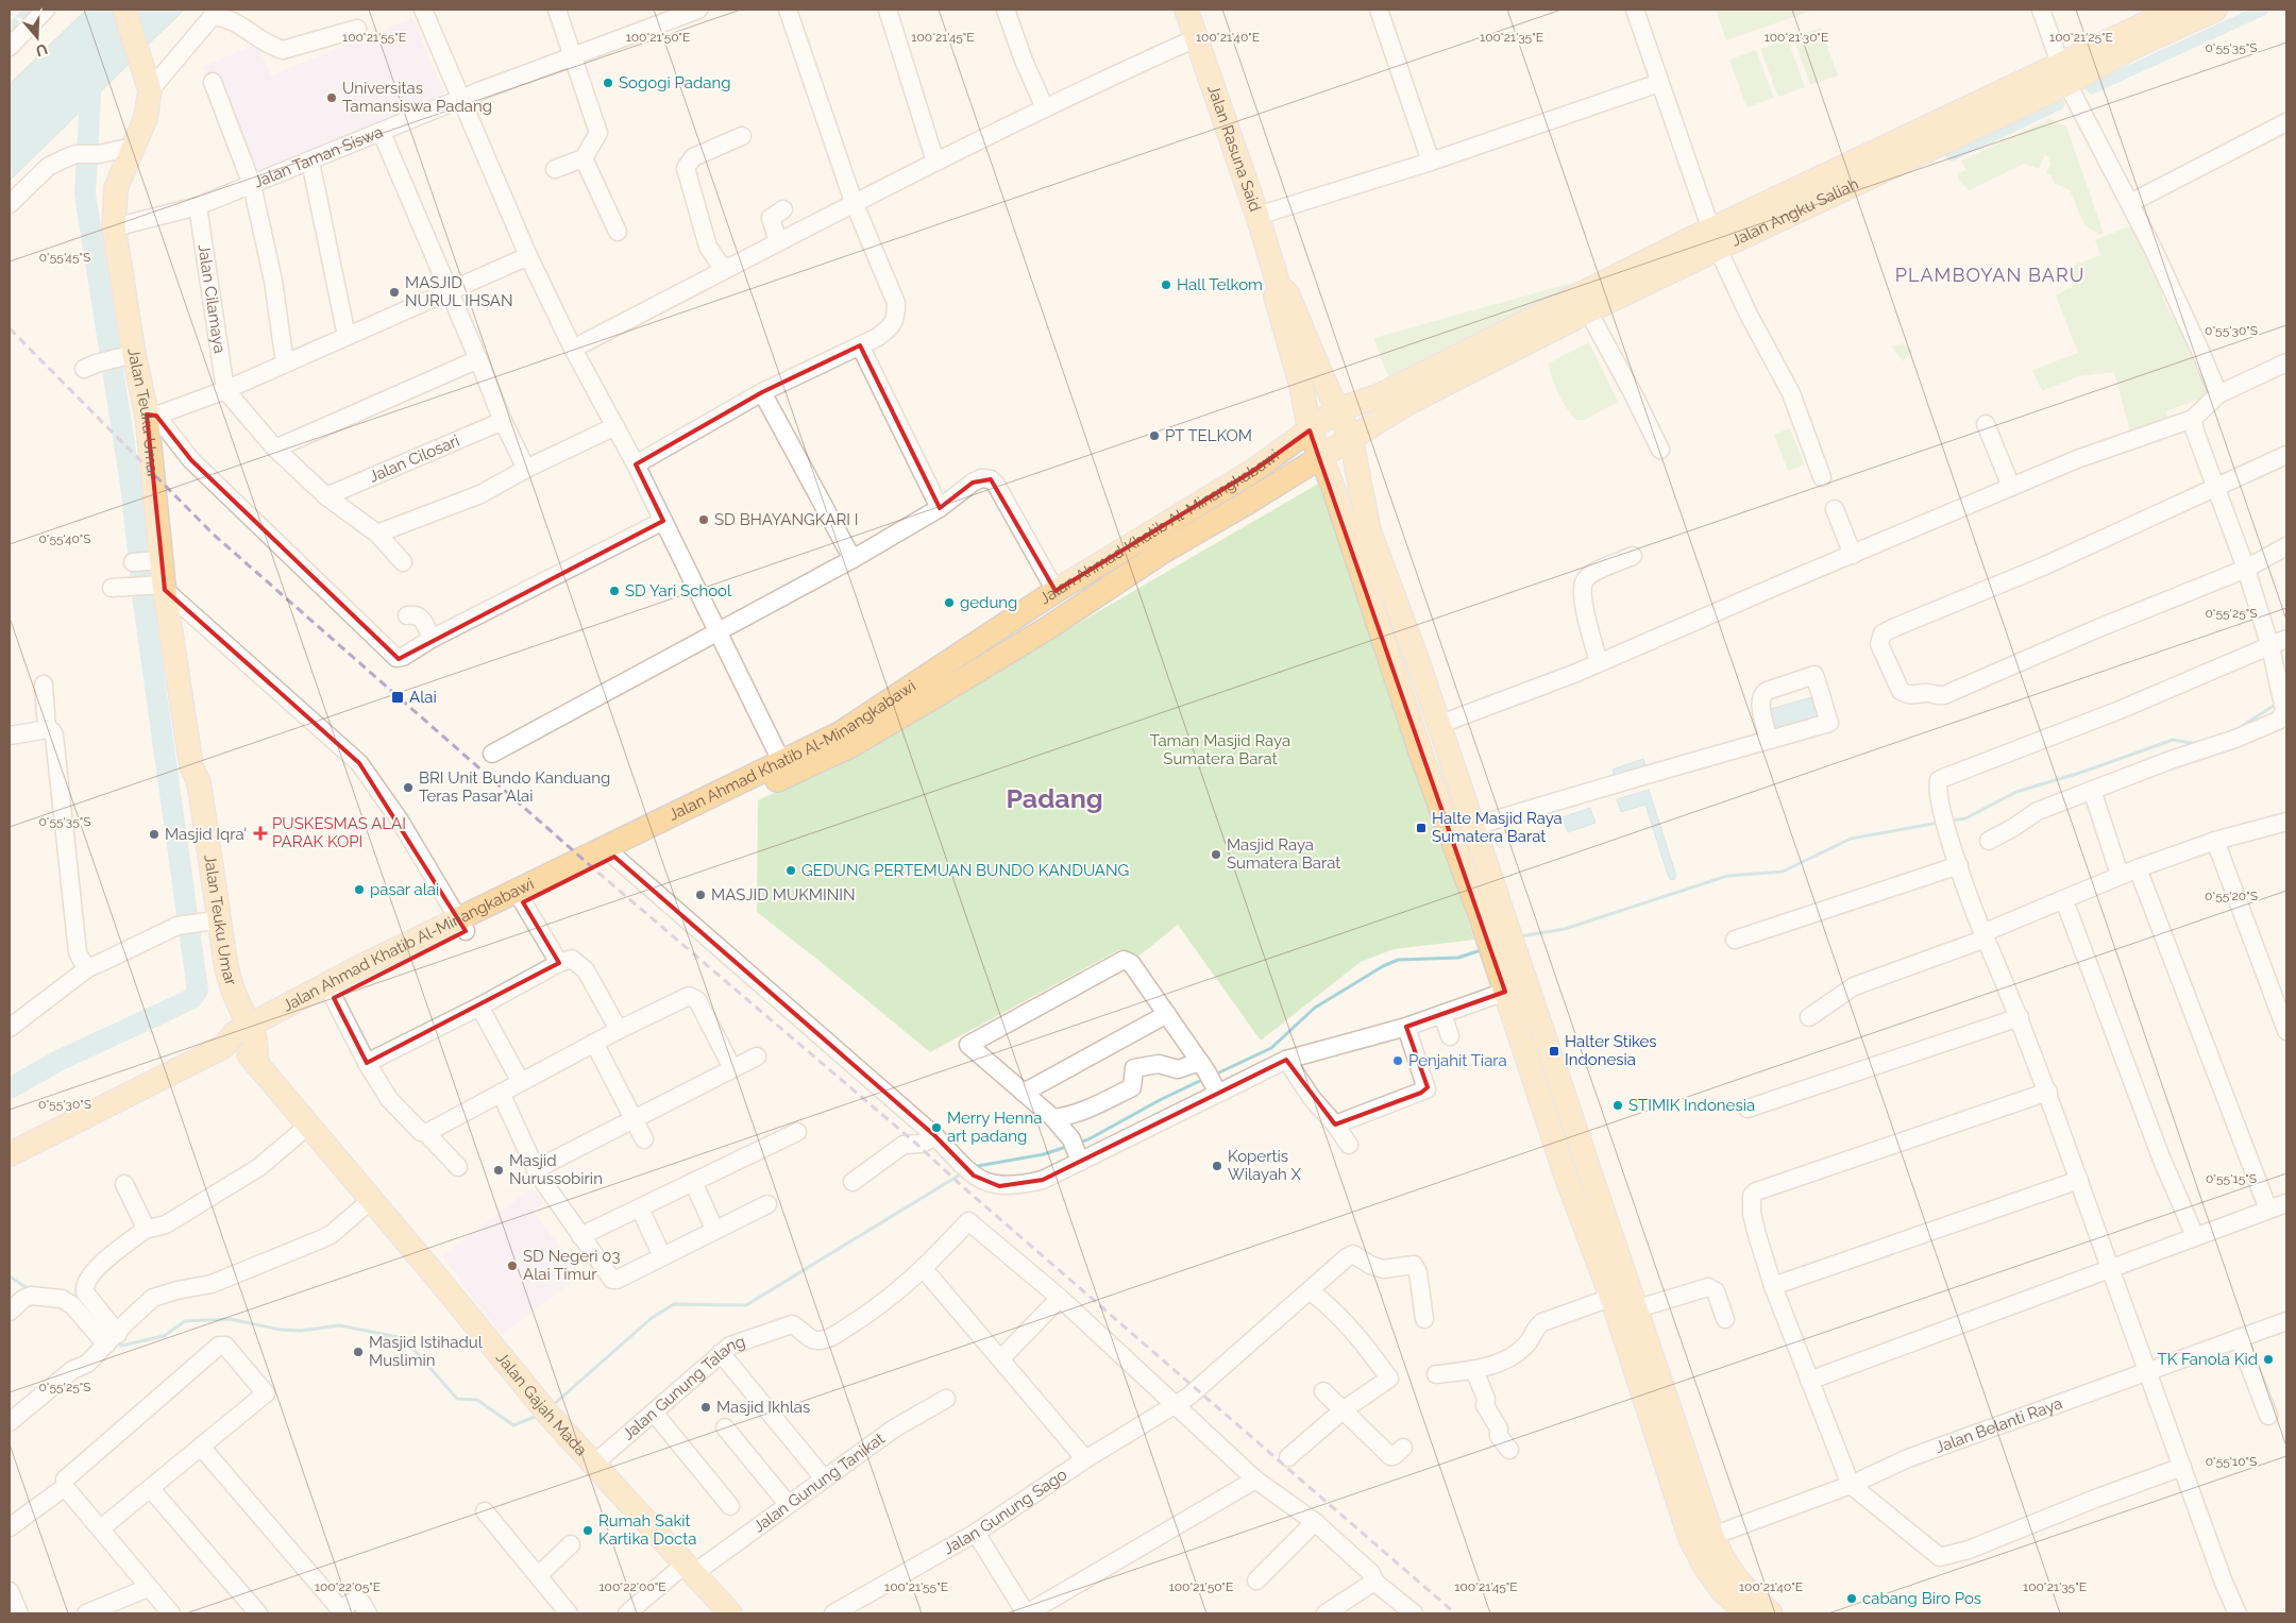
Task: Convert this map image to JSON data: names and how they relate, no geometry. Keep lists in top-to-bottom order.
{
  "streets": {
    "main road": [
      "Jalan Rasuna Said",
      "Jalan Angku Saliah",
      "Jalan Teuku Umar",
      "Jalan Ahmad Khatib Al-Minangkabawi",
      "Jalan Gajah Mada"
    ],
    "street": [
      "Jalan Taman Siswa",
      "Jalan Cilamaya",
      "Jalan Cilosari",
      "Jalan Gunung Talang",
      "Jalan Belanti Raya",
      "Jalan Gunung Tanikat",
      "Jalan Gunung Sago"
    ]
  },
  "crossings": [
    ["Jalan Taman Siswa", "Jalan Cilamaya"],
    ["Jalan Taman Siswa", "Jalan Teuku Umar"],
    ["Jalan Angku Saliah", "Jalan Ahmad Khatib Al-Minangkabawi"],
    ["Jalan Teuku Umar", "Jalan Ahmad Khatib Al-Minangkabawi"],
    ["Jalan Teuku Umar", "Jalan Gajah Mada"],
    ["Jalan Ahmad Khatib Al-Minangkabawi", "Jalan Gajah Mada"],
    ["Jalan Gunung Talang", "Jalan Gajah Mada"],
    ["Jalan Gajah Mada", "Jalan Gunung Tanikat"]
  ],
  "districts": ["PLAMBOYAN BARU", "Padang"],
  "parks": ["Taman Masjid Raya Sumatera Barat"],
  "places": {
    "other": [
      "Sogogi Padang",
      "Universitas Tamansiswa Padang",
      "Hall Telkom",
      "MASJID NURUL IHSAN",
      "PT TELKOM",
      "SD BHAYANGKARI I",
      "SD Yari School",
      "gedung",
      "BRI Unit Bundo Kanduang Teras Pasar Alai",
      "Masjid Iqra'",
      "Masjid Raya Sumatera Barat",
      "GEDUNG PERTEMUAN BUNDO KANDUANG",
      "pasar alai",
      "MASJID MUKMININ",
      "Penjahit Tiara",
      "STIMIK Indonesia",
      "Merry Henna art padang",
      "Kopertis Wilayah X",
      "Masjid Nurussobirin",
      "SD Negeri 03 Alai Timur",
      "Masjid Istihadul Muslimin",
      "TK Fanola Kid",
      "Masjid Ikhlas",
      "Rumah Sakit Kartika Docta",
      "cabang Biro Pos"
    ],
    "transit": ["Alai", "Halte Masjid Raya Sumatera Barat", "Halter Stikes Indonesia"],
    "health": ["PUSKESMAS ALAI PARAK KOPI"]
  },
  "north": "bottom",
  "coordinates": [
    "100°21'55\"E",
    "100°21'50\"E",
    "100°21'45\"E",
    "100°21'40\"E",
    "100°21'35\"E",
    "100°21'30\"E",
    "100°21'25\"E",
    "0°55'35\"S",
    "0°55'45\"S",
    "0°55'30\"S",
    "0°55'40\"S",
    "0°55'25\"S",
    "0°55'20\"S",
    "0°55'15\"S",
    "0°55'10\"S",
    "100°22'05\"E",
    "100°22'00\"E"
  ]
}
